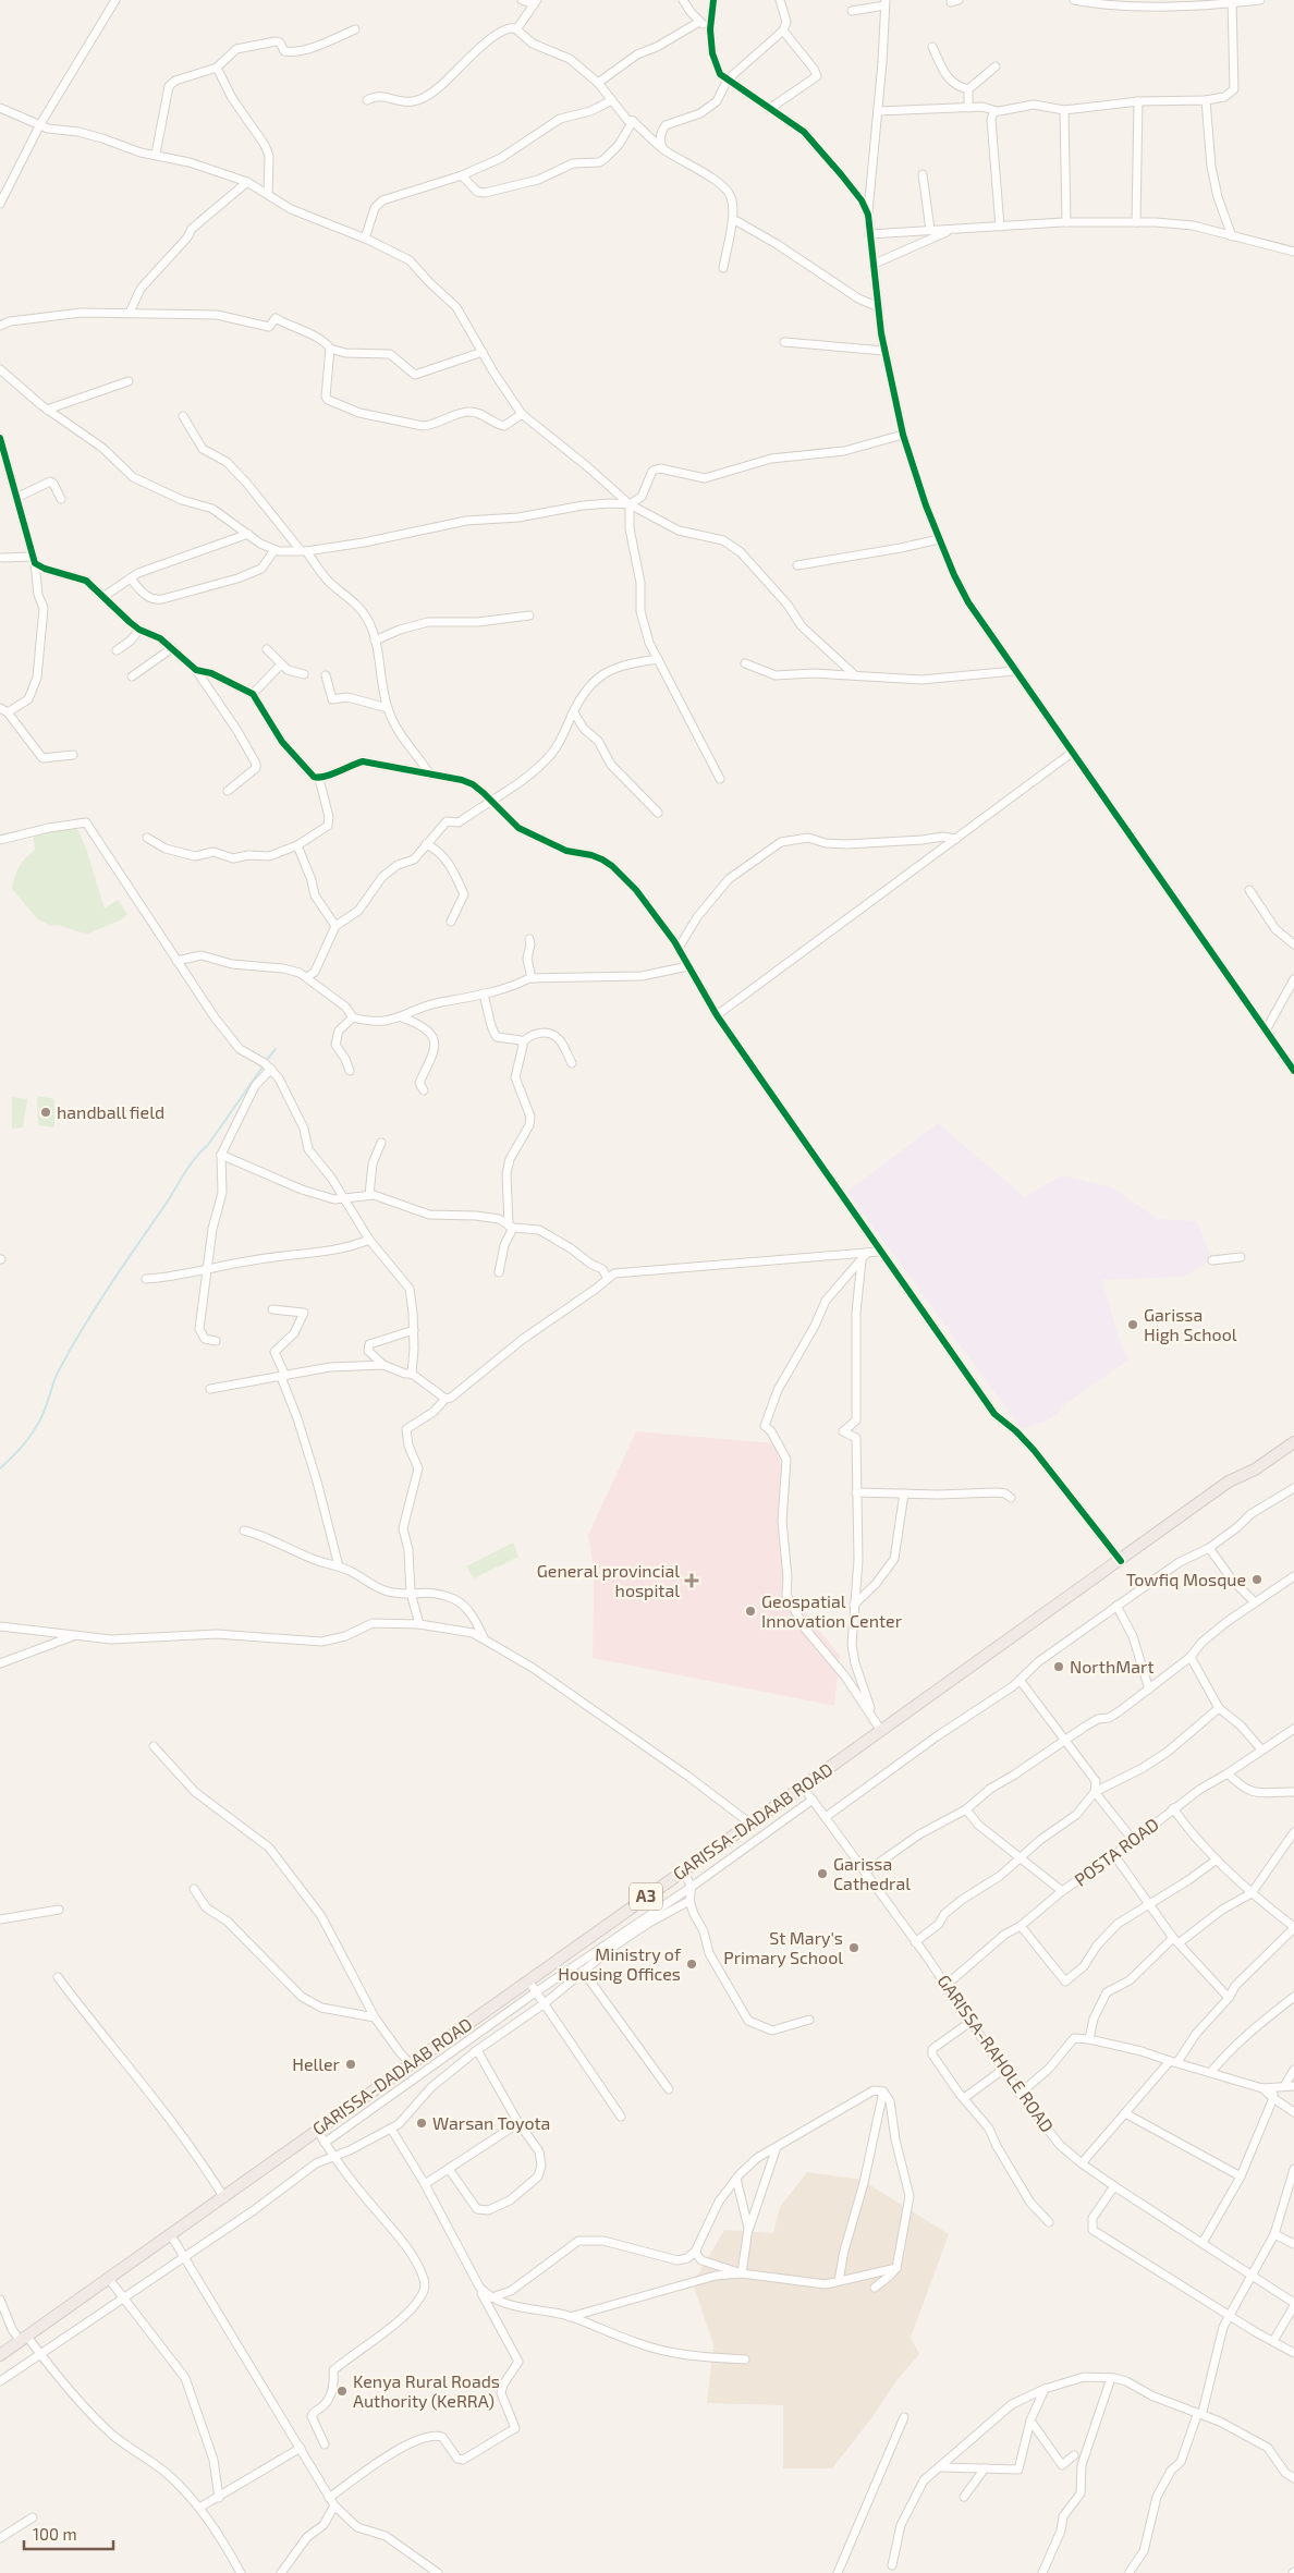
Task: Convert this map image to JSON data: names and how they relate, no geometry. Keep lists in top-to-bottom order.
{
  "streets": {
    "highway": ["GARISSA-DADAAB ROAD", "A3"],
    "street": ["POSTA ROAD", "GARISSA-RAHOLE ROAD"]
  },
  "crossings": [
    ["GARISSA-DADAAB ROAD", "GARISSA-RAHOLE ROAD"],
    ["POSTA ROAD", "GARISSA-RAHOLE ROAD"]
  ],
  "places": {
    "other": [
      "handball field",
      "Garissa High School",
      "Towfiq Mosque",
      "Geospatial Innovation Center",
      "NorthMart",
      "Garissa Cathedral",
      "St Mary's Primary School",
      "Ministry of Housing Offices",
      "Heller",
      "Warsan Toyota",
      "Kenya Rural Roads Authority (KeRRA)"
    ],
    "health": ["General provincial hospital"]
  },
  "scale_bar": "100 m"
}
